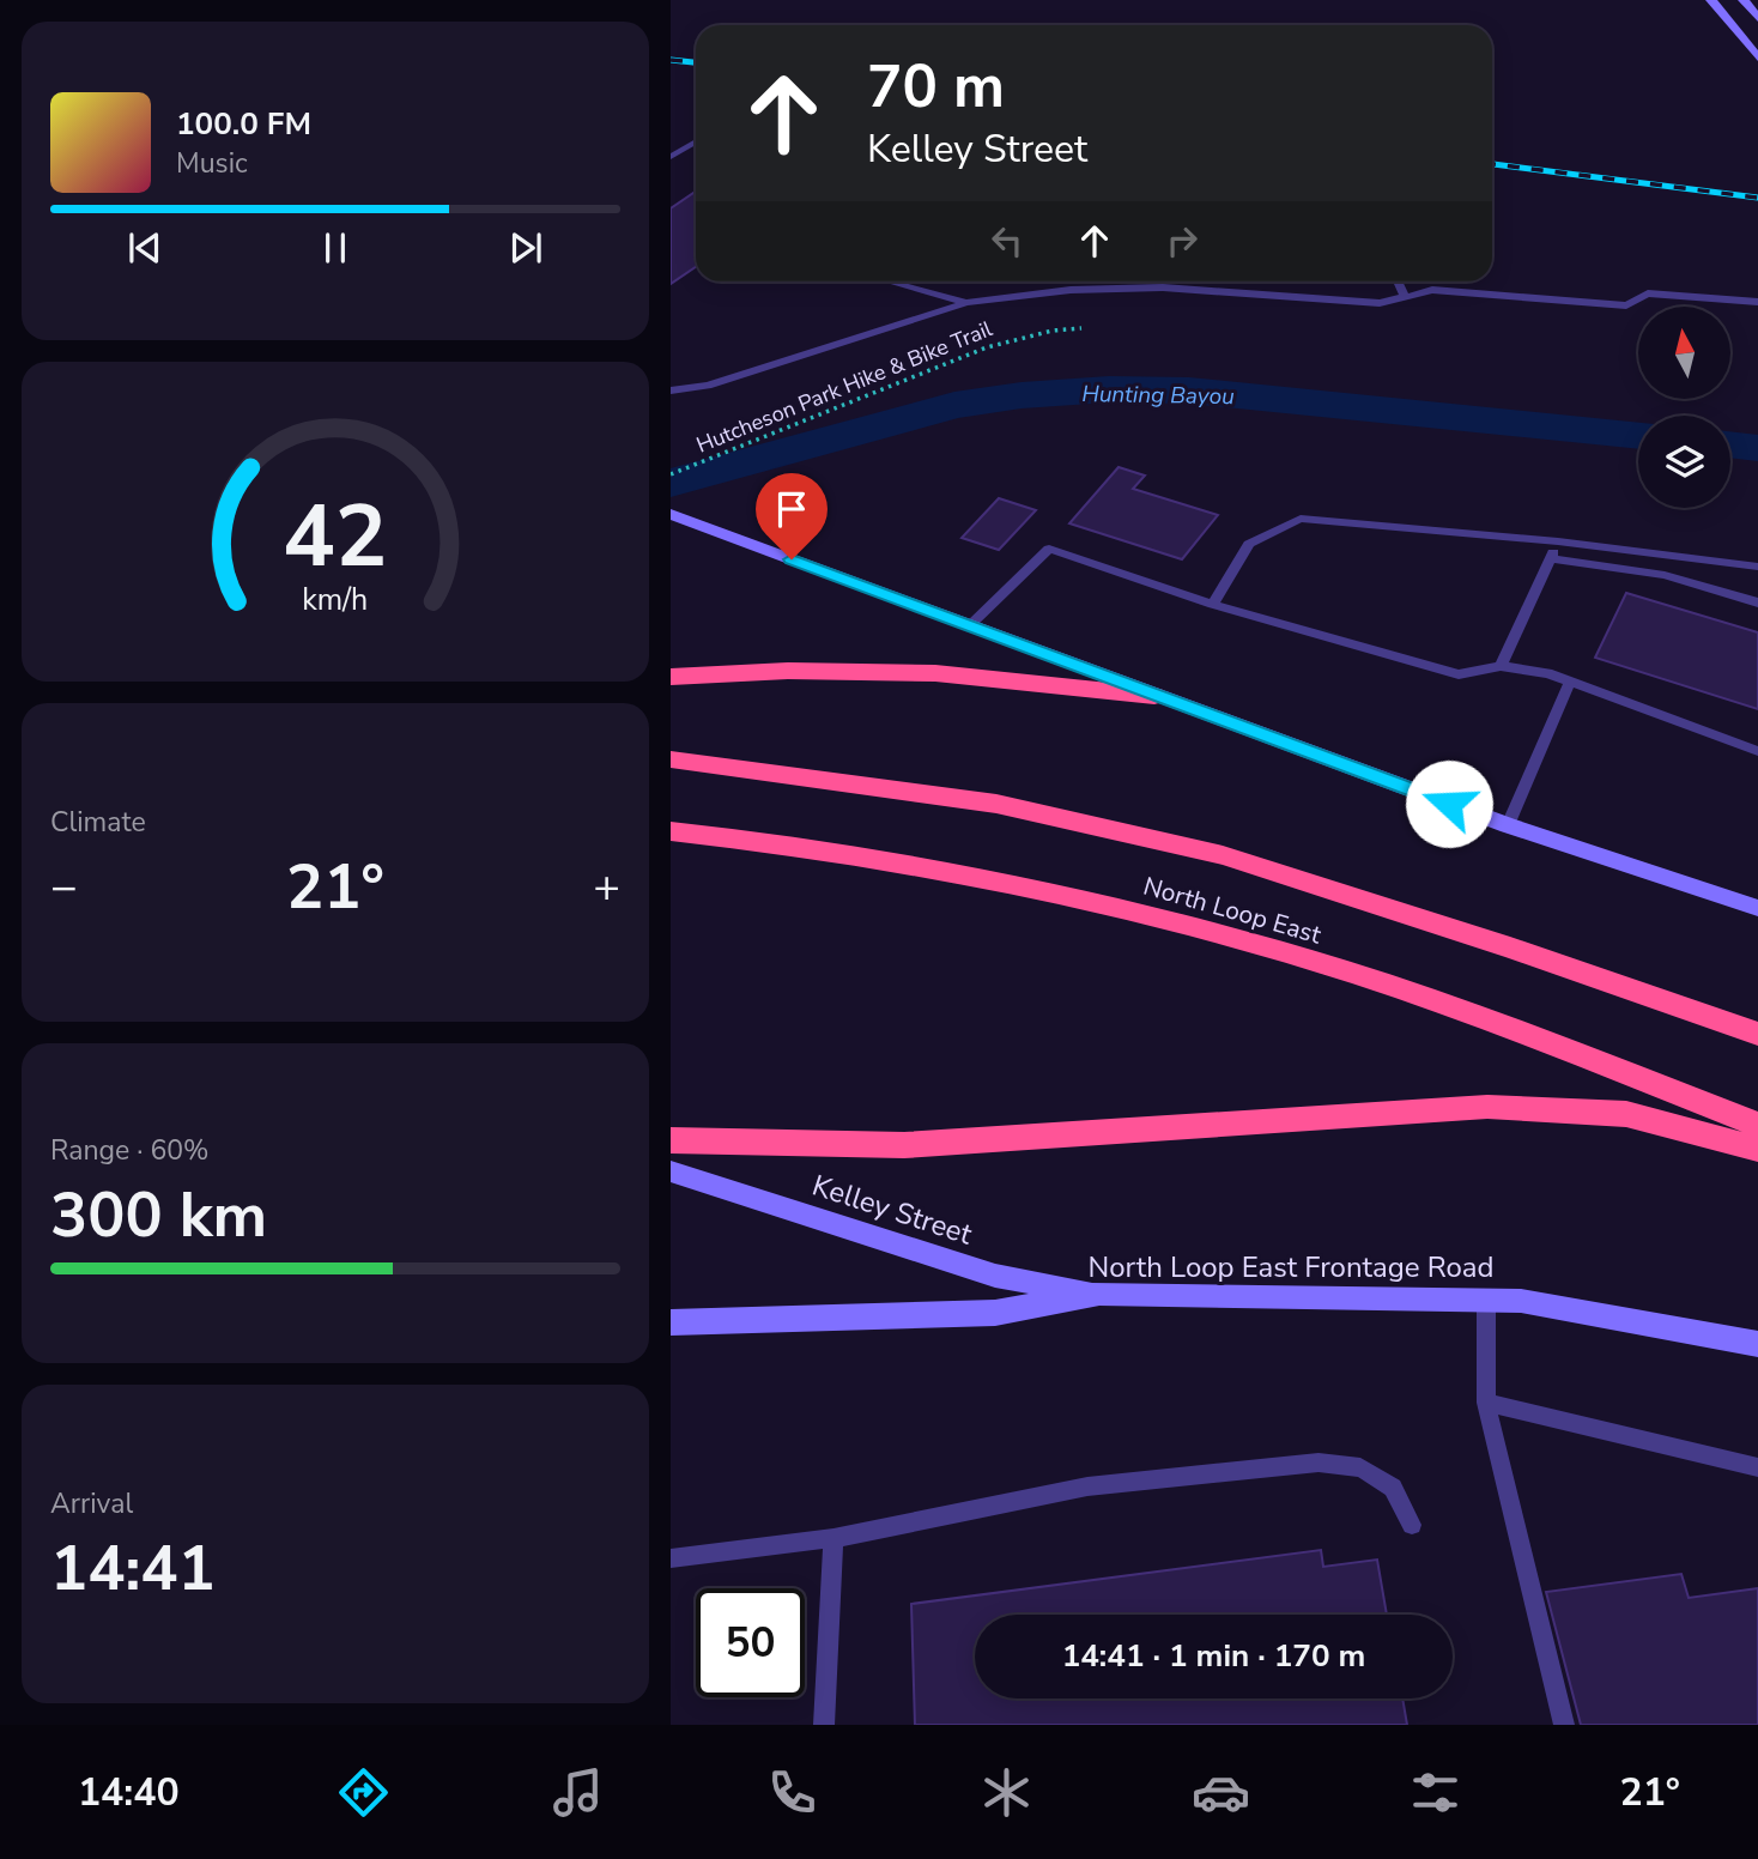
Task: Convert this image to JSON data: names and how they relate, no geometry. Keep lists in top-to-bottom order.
{
  "streets": {
    "highway": ["North Loop East"],
    "main road": ["Kelley Street", "North Loop East Frontage Road"],
    "path": ["Hutcheson Park Hike & Bike Trail"]
  },
  "crossings": [
    ["Kelley Street", "North Loop East Frontage Road"]
  ],
  "water": ["Hunting Bayou"],
  "north": "top",
  "page": {
    "turn": ["70 m", "Kelley Street"],
    "song": ["100.0 FM", "Music"],
    "tile": [
      "Climate",
      ["Range · 60%", "300 km"],
      ["Arrival", "14:41"]
    ],
    "heat": ["−", "21°", "+"],
    "limit": "50",
    "trip": "14:41 · 1 min · 170 m",
    "tabs": ["14:40", "21°"],
    "gauge": ["42", "km/h"]
  }
}
